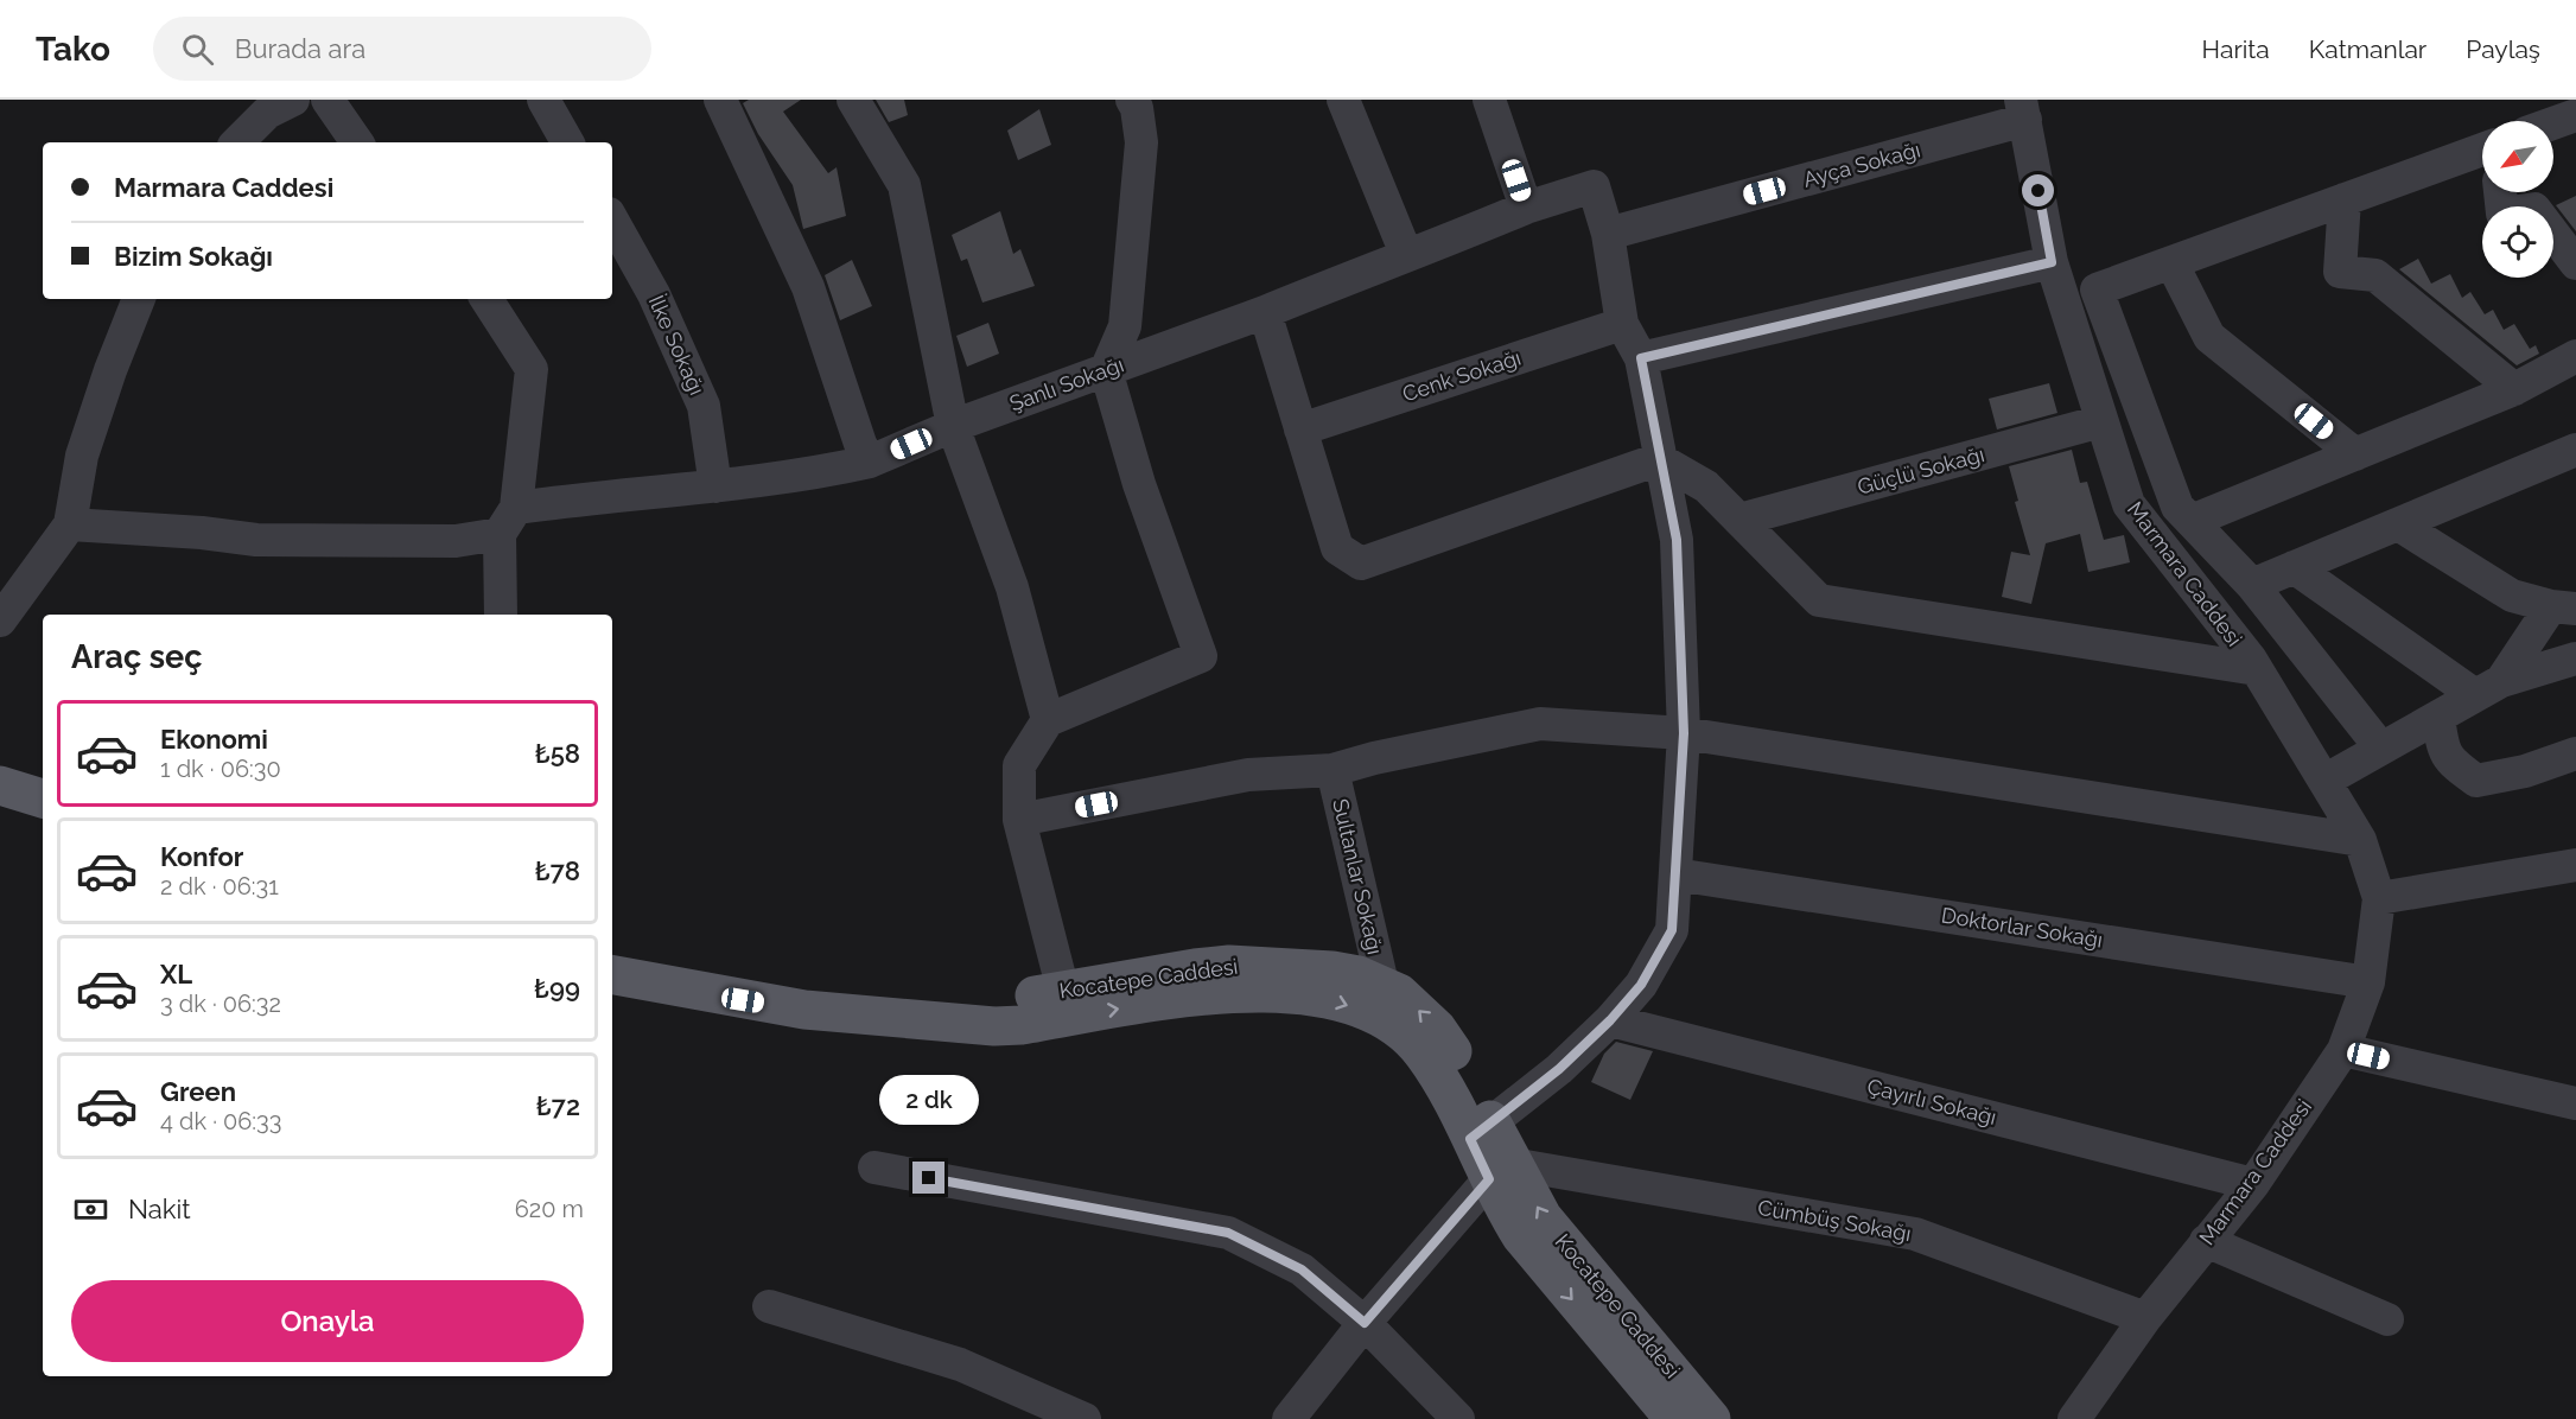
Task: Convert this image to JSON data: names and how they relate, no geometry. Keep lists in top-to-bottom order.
{
  "streets": {
    "main road": ["Kocatepe Caddesi"],
    "street": [
      "Ayça Sokağı",
      "İlke Sokağı",
      "Cenk Sokağı",
      "Şanlı Sokağı",
      "Güçlü Sokağı",
      "Marmara Caddesi",
      "Sultanlar Sokağı",
      "Doktorlar Sokağı",
      "Çayırlı Sokağı",
      "Cümbüş Sokağı"
    ]
  },
  "crossings": [
    ["Ayça Sokağı", "Şanlı Sokağı"],
    ["Ayça Sokağı", "Marmara Caddesi"],
    ["İlke Sokağı", "Şanlı Sokağı"],
    ["Güçlü Sokağı", "Marmara Caddesi"],
    ["Marmara Caddesi", "Doktorlar Sokağı"],
    ["Marmara Caddesi", "Çayırlı Sokağı"],
    ["Marmara Caddesi", "Cümbüş Sokağı"],
    ["Sultanlar Sokağı", "Kocatepe Caddesi"],
    ["Kocatepe Caddesi", "Cümbüş Sokağı"]
  ],
  "north": "bottom left",
  "page": {
    "header": "Tako",
    "search": "Burada ara",
    "nav": ["Harita", "Katmanlar", "Paylaş"],
    "banner": ["Marmara Caddesi", "Bizim Sokağı"],
    "heading": "Araç seç",
    "list": [
      {
        "name": "Ekonomi",
        "note": "1 dk · 06:30",
        "value": "₺58"
      },
      {
        "name": "Konfor",
        "note": "2 dk · 06:31",
        "value": "₺78"
      },
      {
        "name": "XL",
        "note": "3 dk · 06:32",
        "value": "₺99"
      },
      {
        "name": "Green",
        "note": "4 dk · 06:33",
        "value": "₺72"
      }
    ],
    "bubble": "2 dk",
    "pay": ["Nakit", "620 m"],
    "buttons": "Onayla"
  }
}
